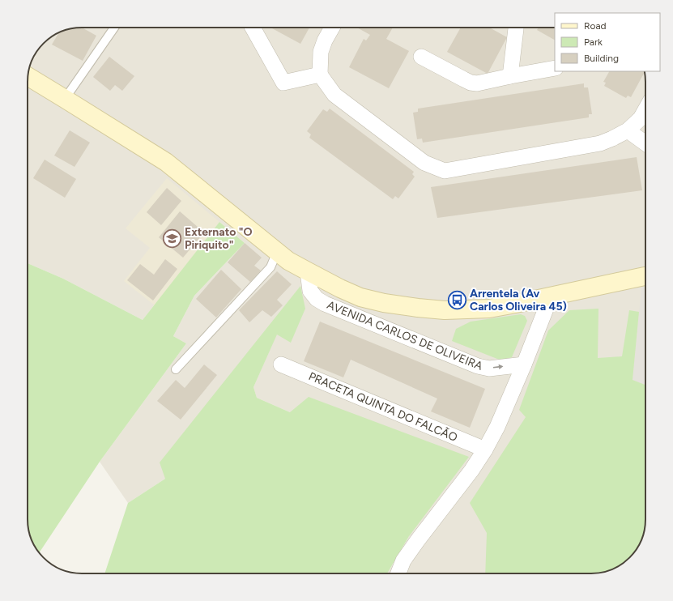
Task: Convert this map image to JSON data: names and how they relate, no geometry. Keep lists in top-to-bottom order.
{
  "streets": {
    "main road": ["AVENIDA CARLOS DE OLIVEIRA"],
    "street": ["PRACETA QUINTA DO FALCÃO"]
  },
  "places": {
    "school or university": ["Externato \"O Piriquito\""],
    "bus stop": ["Arrentela (Av Carlos Oliveira 45)"]
  },
  "legend": ["Road", "Park", "Building"]
}
